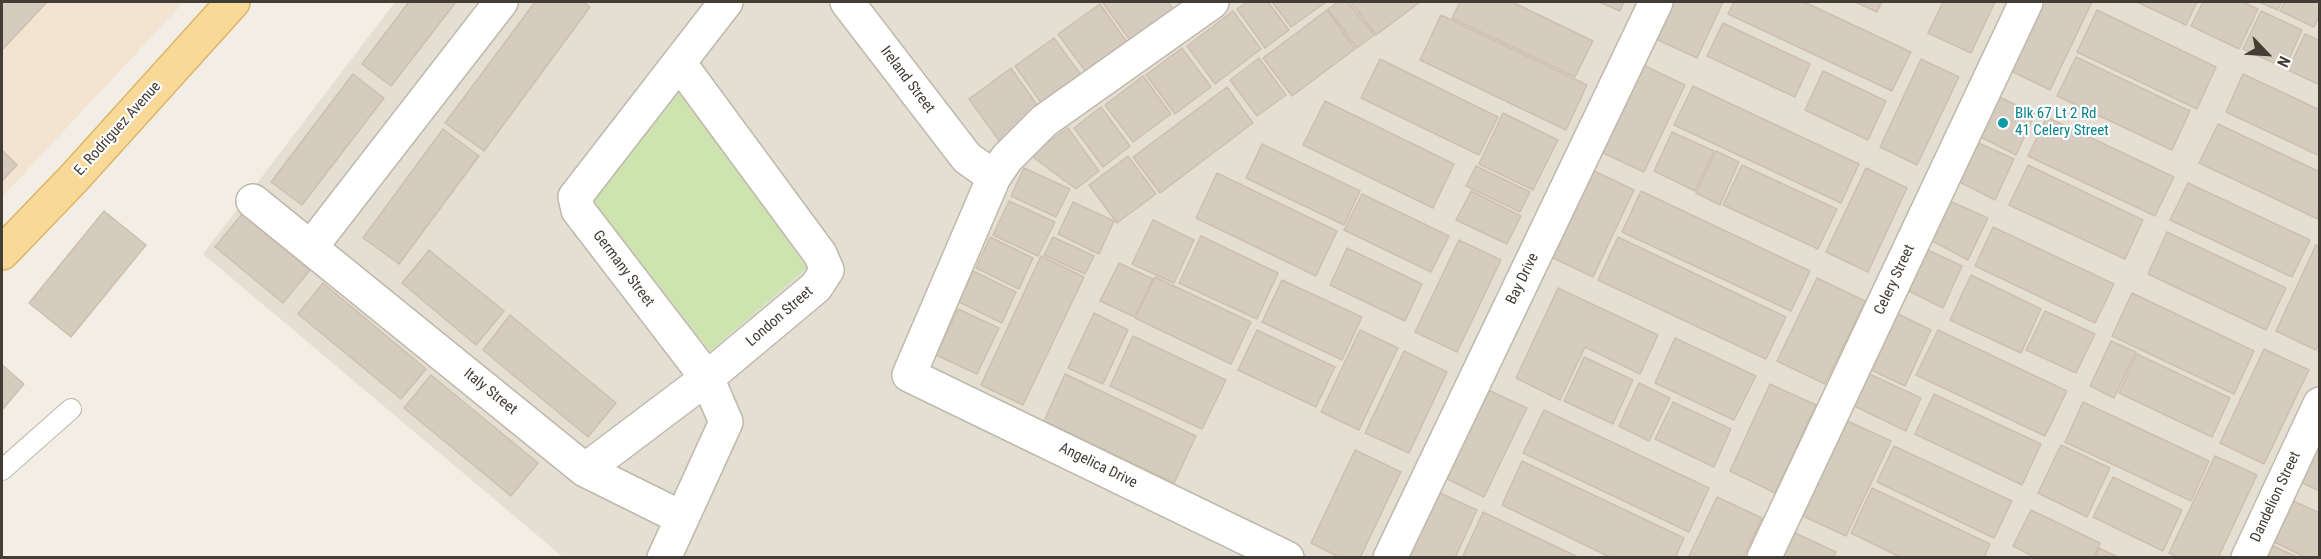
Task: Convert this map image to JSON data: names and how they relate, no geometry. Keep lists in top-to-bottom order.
{
  "streets": {
    "main road": ["E. Rodriguez Avenue"],
    "street": [
      "Ireland Street",
      "Germany Street",
      "Bay Drive",
      "Celery Street",
      "London Street",
      "Italy Street",
      "Angelica Drive",
      "Dandelion Street"
    ]
  },
  "crossings": [
    ["Ireland Street", "Angelica Drive"],
    ["Germany Street", "London Street"],
    ["Germany Street", "Italy Street"],
    ["London Street", "Italy Street"]
  ],
  "places": ["Blk 67 Lt 2 Rd 41 Celery Street"],
  "north": "bottom right"
}
